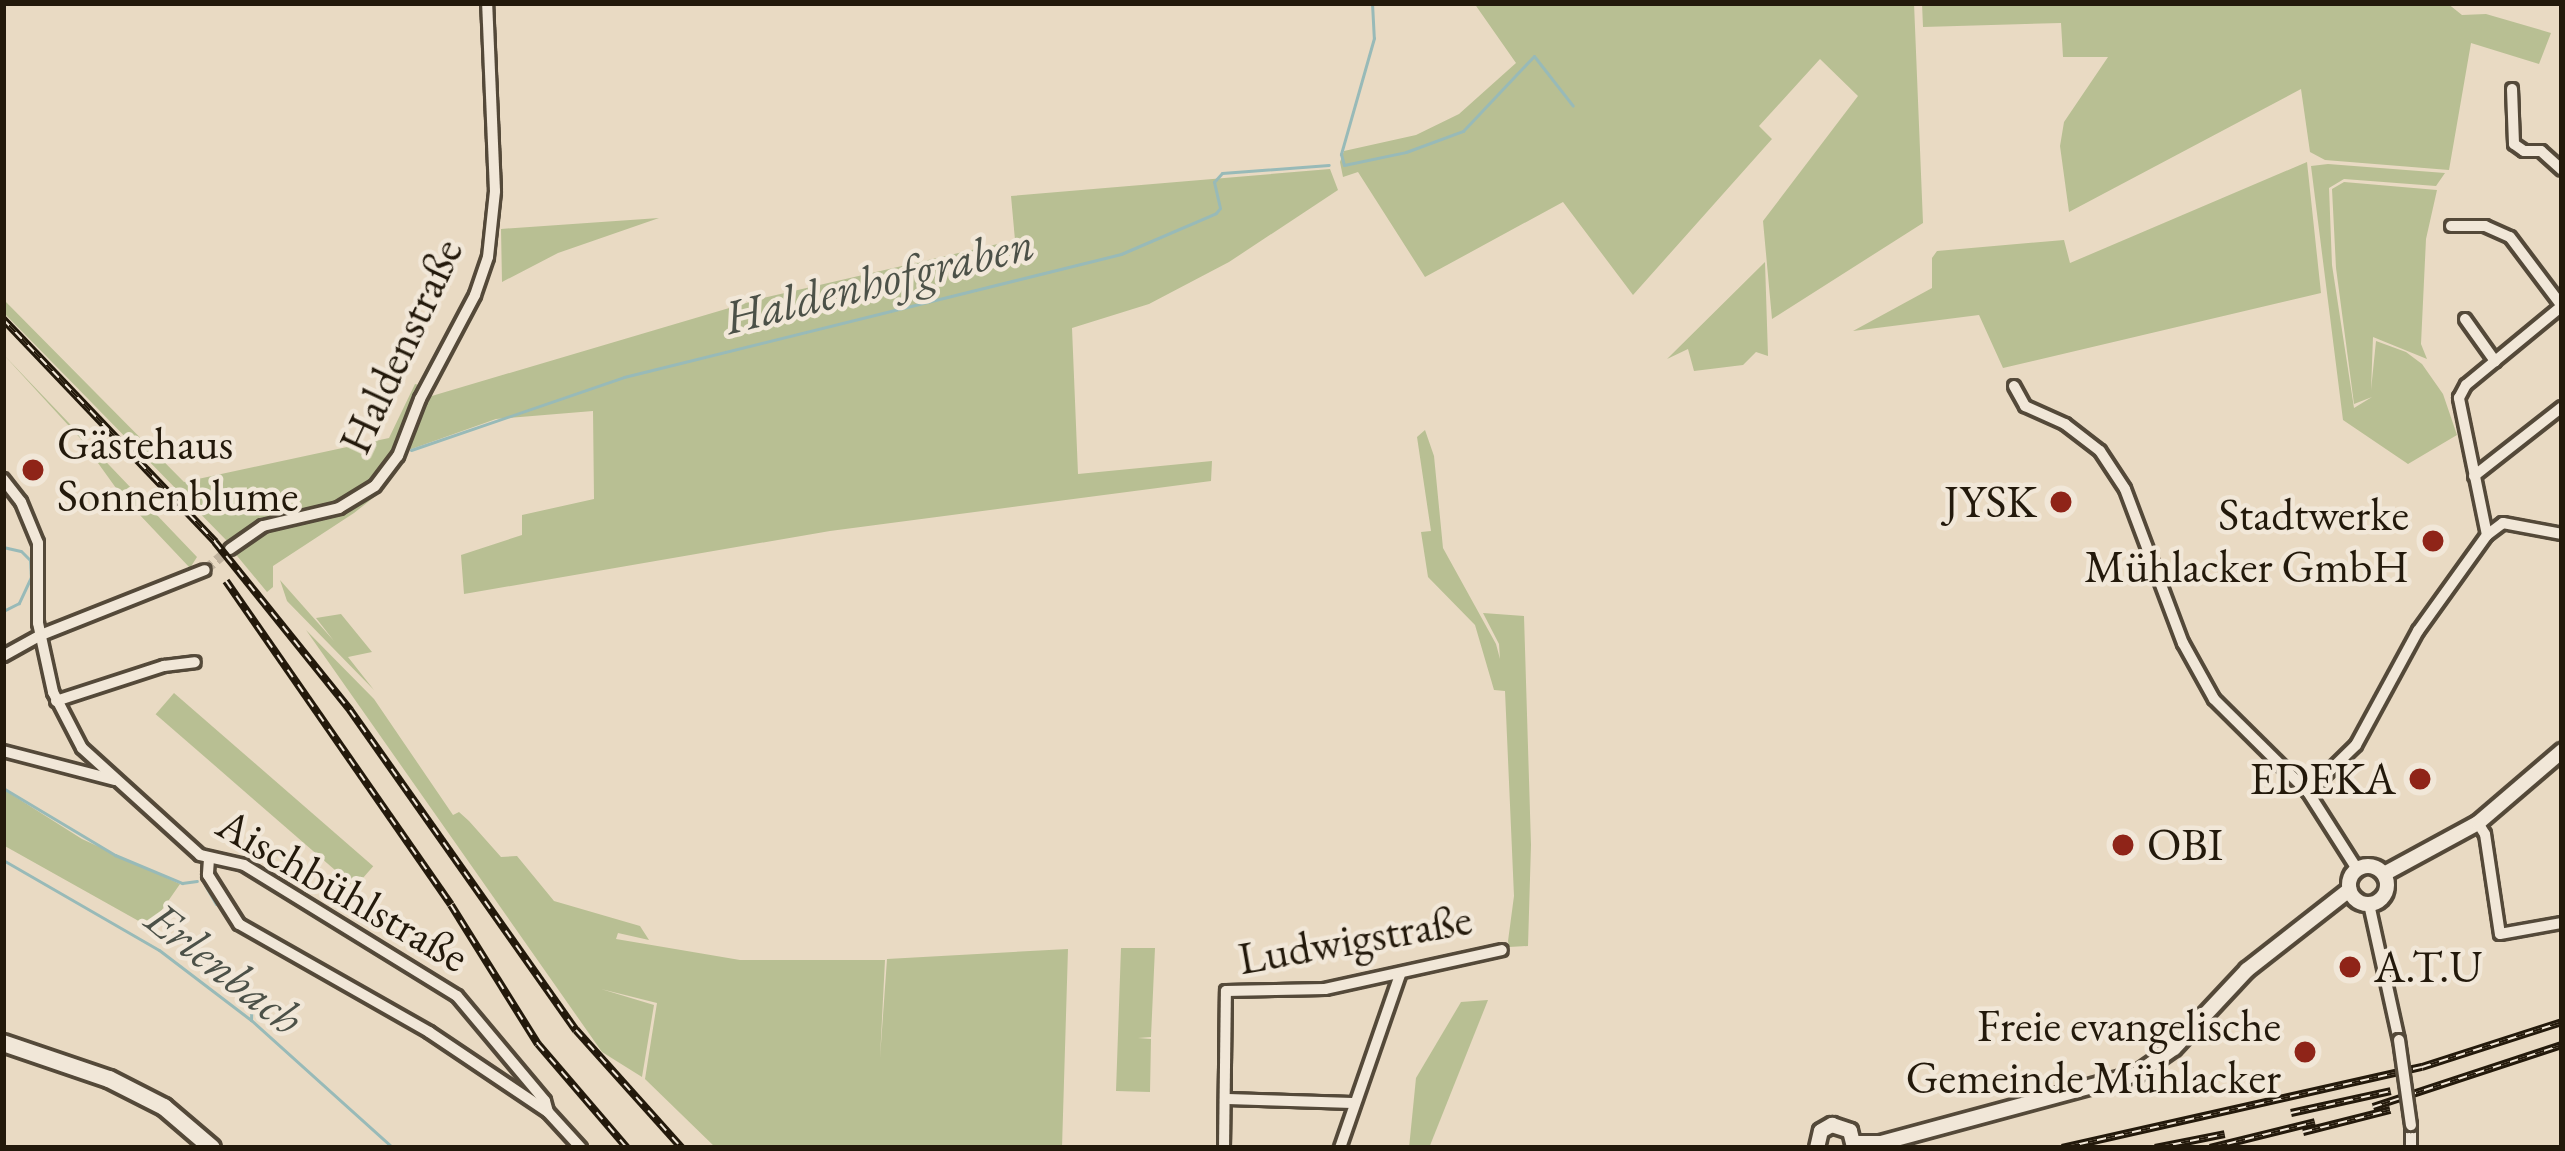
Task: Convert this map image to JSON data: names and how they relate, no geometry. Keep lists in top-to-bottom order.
{
  "streets": {
    "street": ["Haldenstraße", "Aischbühlstraße", "Ludwigstraße"]
  },
  "water": ["Haldenhofgraben", "Erlenbach"],
  "places": [
    "Gästehaus Sonnenblume",
    "JYSK",
    "Stadtwerke Mühlacker GmbH",
    "EDEKA",
    "OBI",
    "A.T.U",
    "Freie evangelische Gemeinde Mühlacker"
  ]
}
